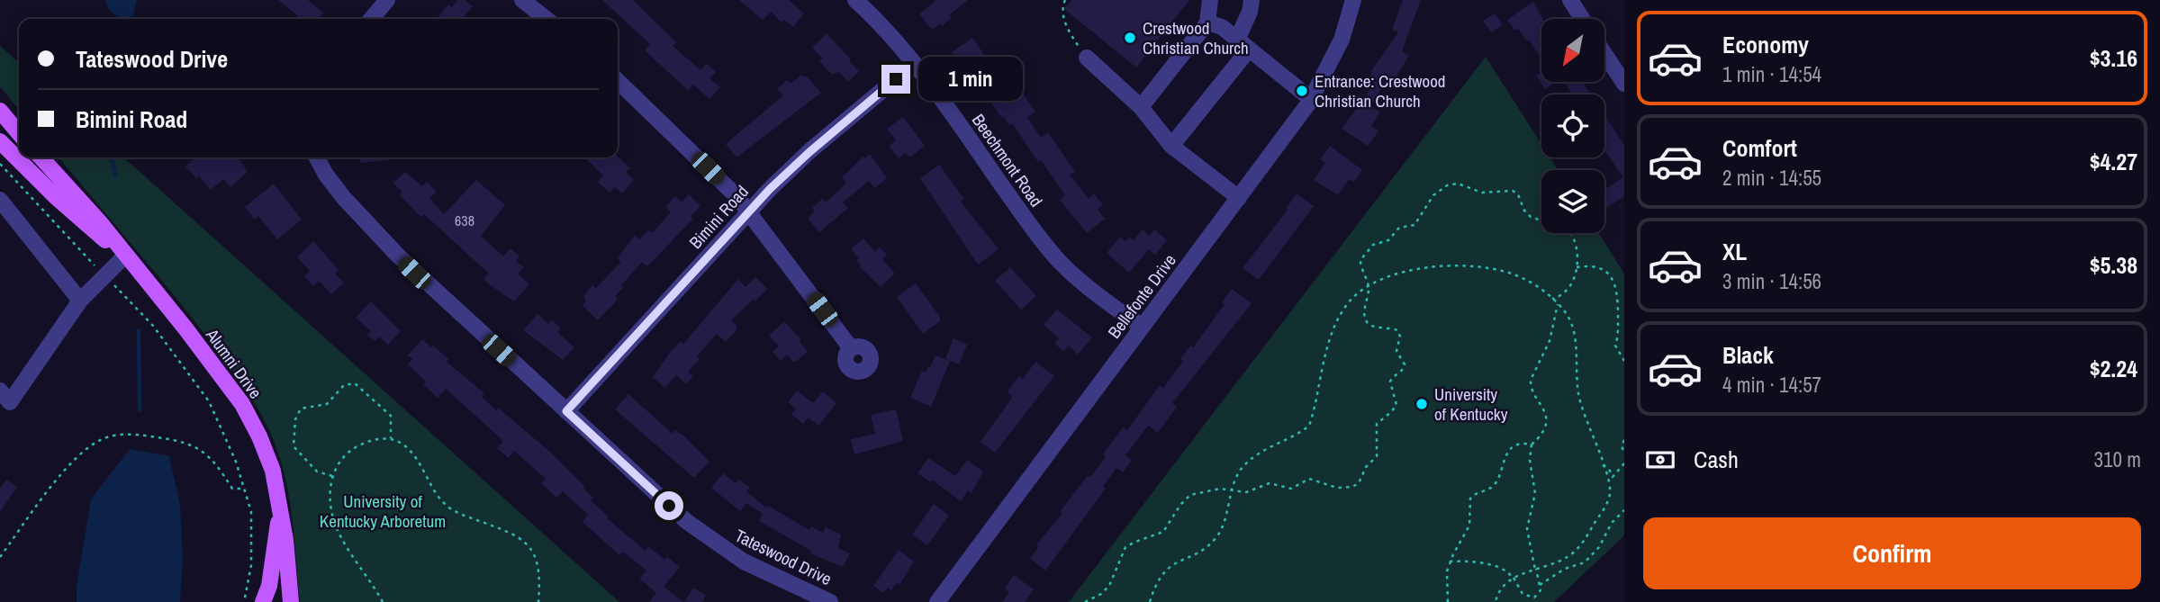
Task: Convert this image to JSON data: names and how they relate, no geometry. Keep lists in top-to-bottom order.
{
  "streets": {
    "main road": ["Alumni Drive"],
    "street": [
      "Beechmont Road",
      "Bimini Road",
      "Bellefonte Drive",
      "Tateswood Drive"
    ]
  },
  "crossings": [
    ["Beechmont Road", "Bimini Road"],
    ["Beechmont Road", "Bellefonte Drive"],
    ["Bimini Road", "Tateswood Drive"]
  ],
  "parks": ["University of Kentucky Arboretum"],
  "places": ["Crestwood Christian Church", "Entrance: Crestwood Christian Church", "University of Kentucky"],
  "house_numbers": ["638"],
  "north": "bottom left",
  "page": {
    "list": [
      {
        "name": "Economy",
        "note": "1 min · 14:54",
        "value": "$3.16"
      },
      {
        "name": "Comfort",
        "note": "2 min · 14:55",
        "value": "$4.27"
      },
      {
        "name": "XL",
        "note": "3 min · 14:56",
        "value": "$5.38"
      },
      {
        "name": "Black",
        "note": "4 min · 14:57",
        "value": "$2.24"
      }
    ],
    "banner": ["Tateswood Drive", "Bimini Road"],
    "bubble": "1 min",
    "pay": ["Cash", "310 m"],
    "buttons": "Confirm"
  }
}
